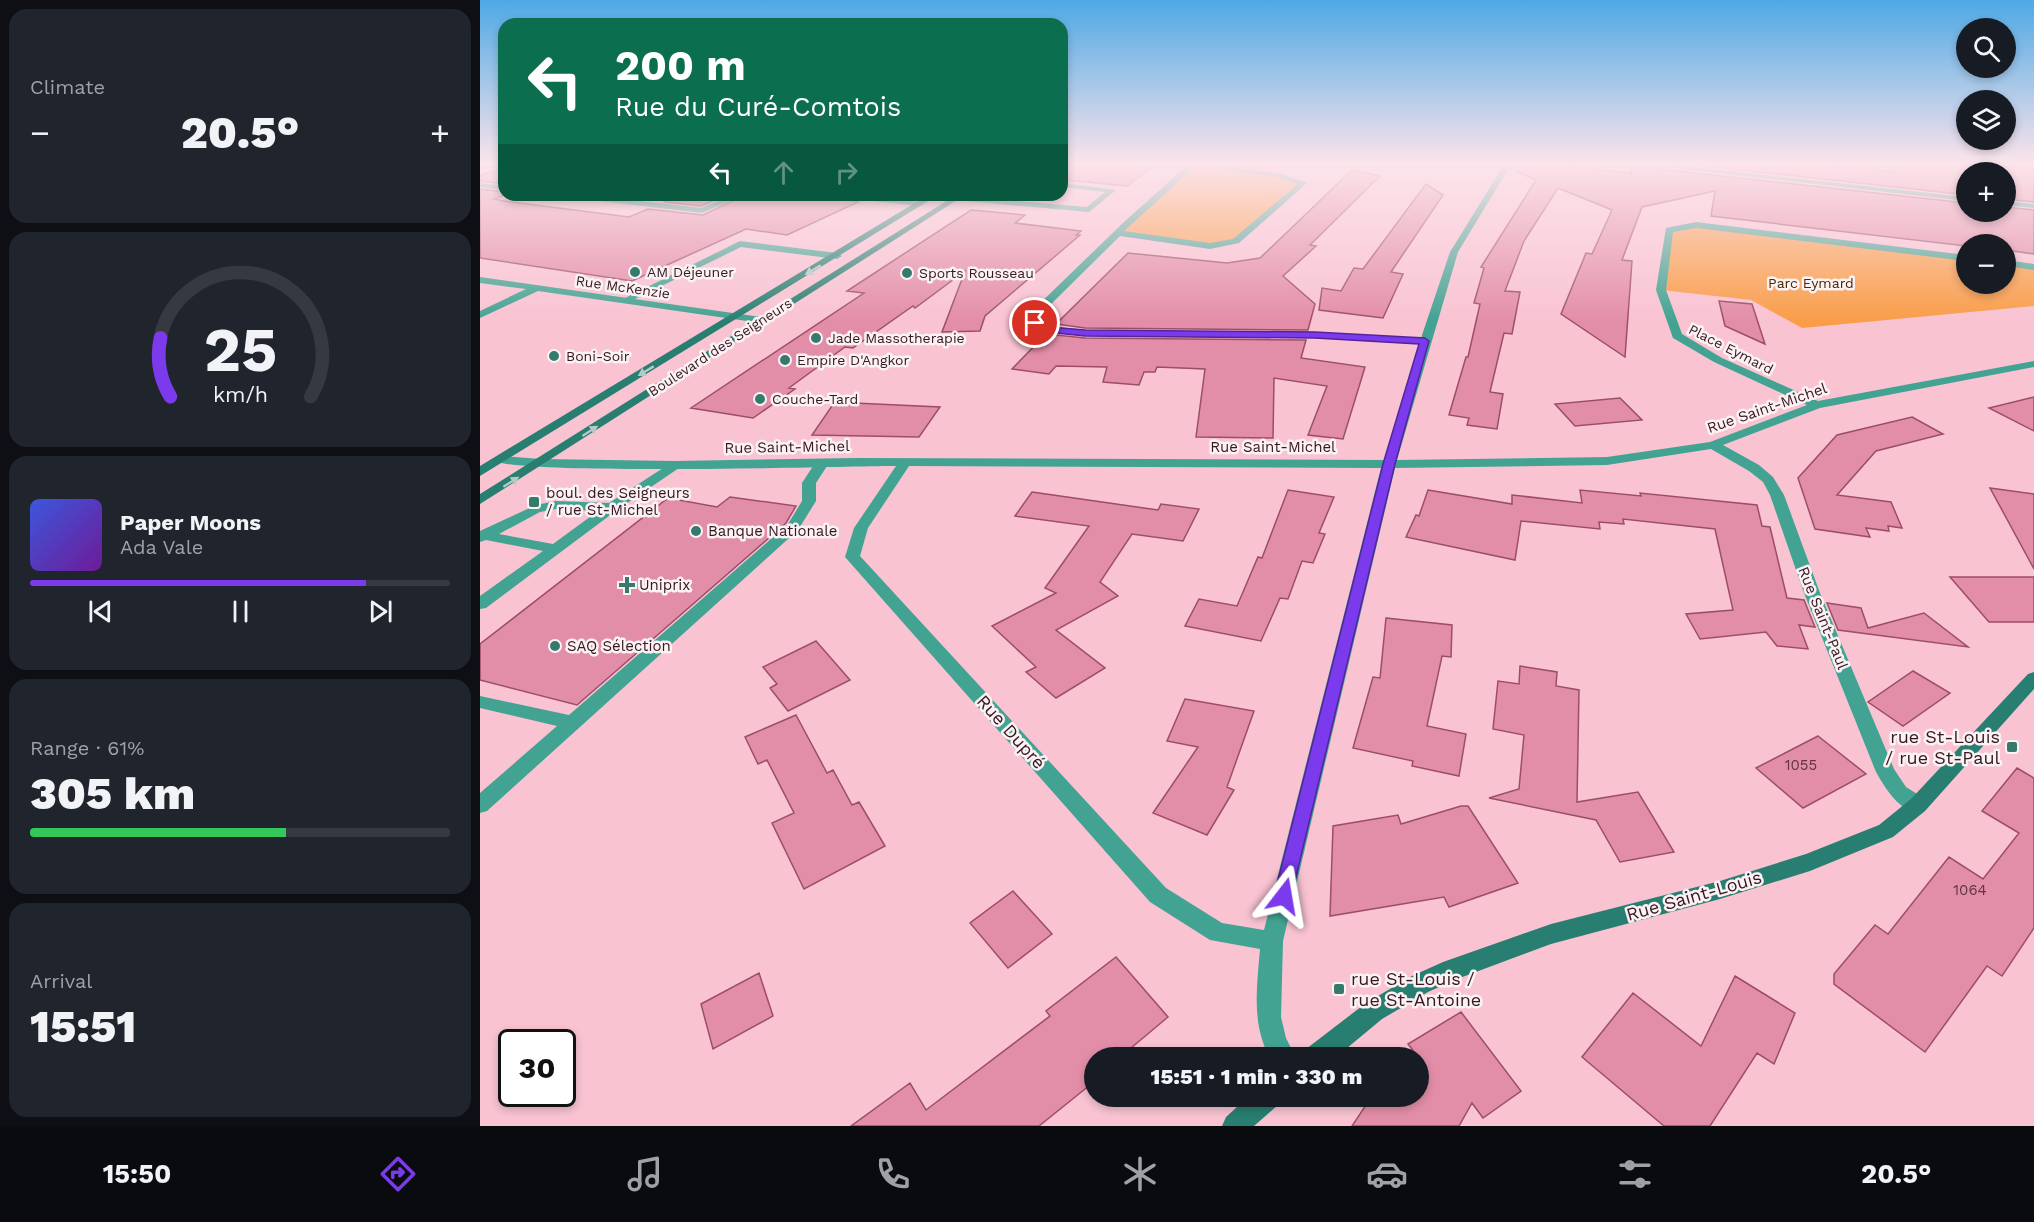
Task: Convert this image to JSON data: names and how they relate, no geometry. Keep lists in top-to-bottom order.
{
  "streets": {
    "main road": ["Boulevard des Seigneurs", "Rue Saint-Louis"],
    "street": [
      "Rue McKenzie",
      "Place Eymard",
      "Rue Saint-Michel",
      "Rue Saint-Paul",
      "Rue Dupré"
    ]
  },
  "crossings": [
    ["Rue McKenzie", "Boulevard des Seigneurs"],
    ["Boulevard des Seigneurs", "Rue Saint-Michel"],
    ["Place Eymard", "Rue Saint-Michel"],
    ["Rue Saint-Michel", "Rue Saint-Paul"],
    ["Rue Saint-Michel", "Rue Dupré"],
    ["Rue Saint-Paul", "Rue Saint-Louis"]
  ],
  "parks": ["Parc Eymard"],
  "places": {
    "other": [
      "AM Déjeuner",
      "Sports Rousseau",
      "Jade Massotherapie",
      "Boni-Soir",
      "Empire D'Angkor",
      "Couche-Tard",
      "Banque Nationale",
      "SAQ Sélection"
    ],
    "transit": ["boul. des Seigneurs / rue St-Michel", "rue St-Louis / rue St-Paul", "rue St-Louis / rue St-Antoine"],
    "health": ["Uniprix"]
  },
  "house_numbers": ["1055", "1064"],
  "page": {
    "tile": [
      "Climate",
      ["Range · 61%", "305 km"],
      ["Arrival", "15:51"]
    ],
    "map_buttons": ["+", "−"],
    "turn": ["200 m", "Rue du Curé-Comtois"],
    "heat": ["−", "20.5°", "+"],
    "song": ["Paper Moons", "Ada Vale"],
    "limit": "30",
    "trip": "15:51 · 1 min · 330 m",
    "tabs": ["15:50", "20.5°"],
    "gauge": ["25", "km/h"]
  }
}
